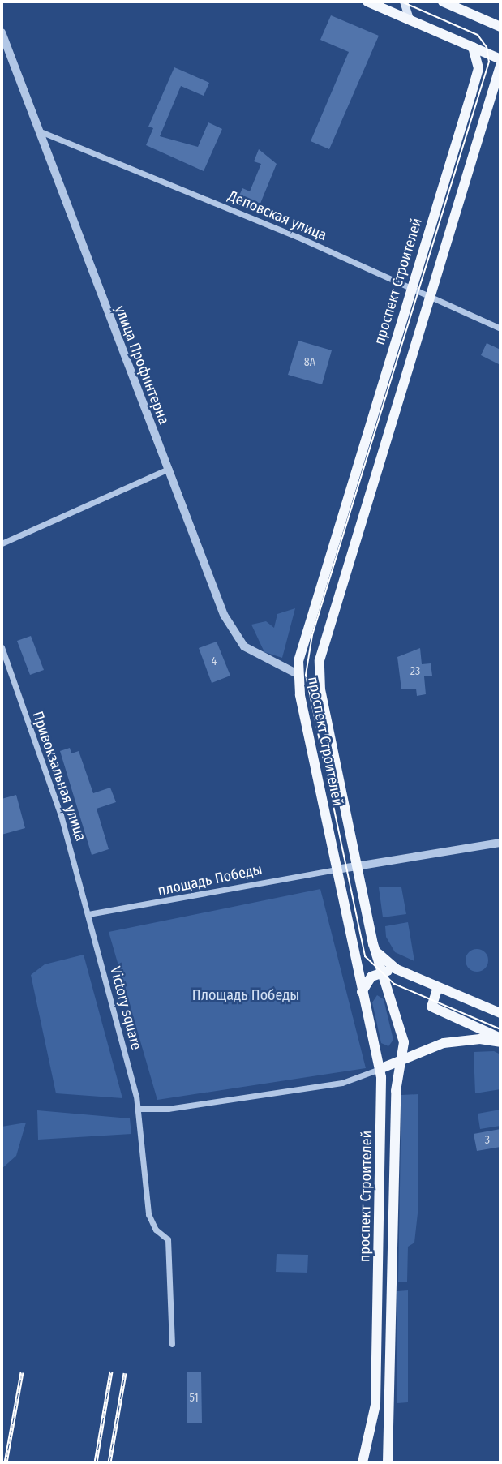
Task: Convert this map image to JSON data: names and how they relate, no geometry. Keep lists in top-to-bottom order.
{
  "streets": {
    "main road": ["проспект Строителей"],
    "street": [
      "Деповская улица",
      "улица Профинтерна",
      "Привокзальная улица",
      "площадь Победы",
      "Victory square"
    ]
  },
  "crossings": [
    ["Деповская улица", "проспект Строителей"],
    ["Деповская улица", "улица Профинтерна"],
    ["проспект Строителей", "улица Профинтерна"],
    ["проспект Строителей", "площадь Победы"],
    ["Привокзальная улица", "площадь Победы"],
    ["Привокзальная улица", "Victory square"],
    ["площадь Победы", "Victory square"]
  ],
  "parks": ["Площадь Победы"],
  "house_numbers": [
    "8А",
    "4",
    "23",
    "3",
    "51"
  ]
}
